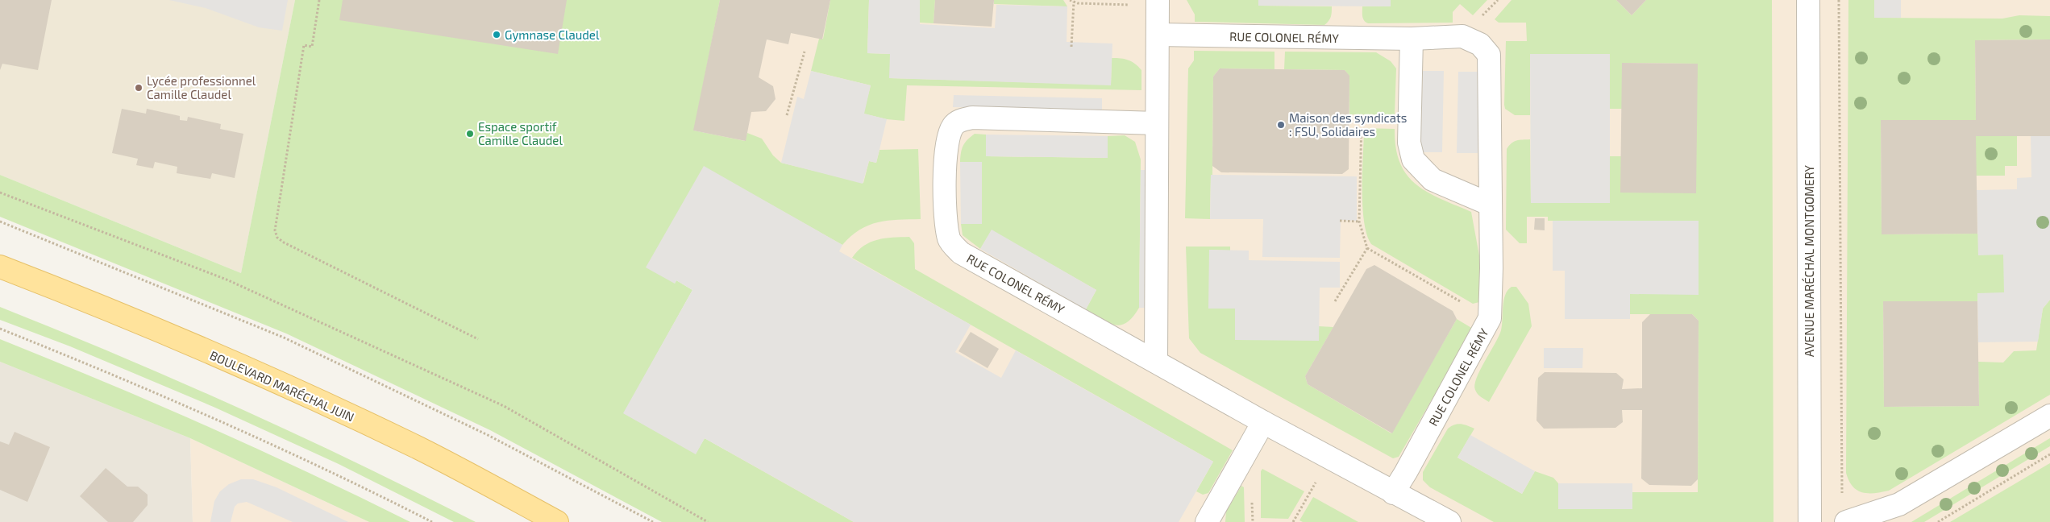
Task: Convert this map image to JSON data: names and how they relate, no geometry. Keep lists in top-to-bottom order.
{
  "streets": {
    "main road": ["BOULEVARD MARÉCHAL JUIN"],
    "street": ["RUE COLONEL RÉMY", "AVENUE MARÉCHAL MONTGOMERY"]
  },
  "places": [
    "Gymnase Claudel",
    "Lycée professionnel Camille Claudel",
    "Maison des syndicats : FSU, Solidaires",
    "Espace sportif Camille Claudel"
  ]
}
